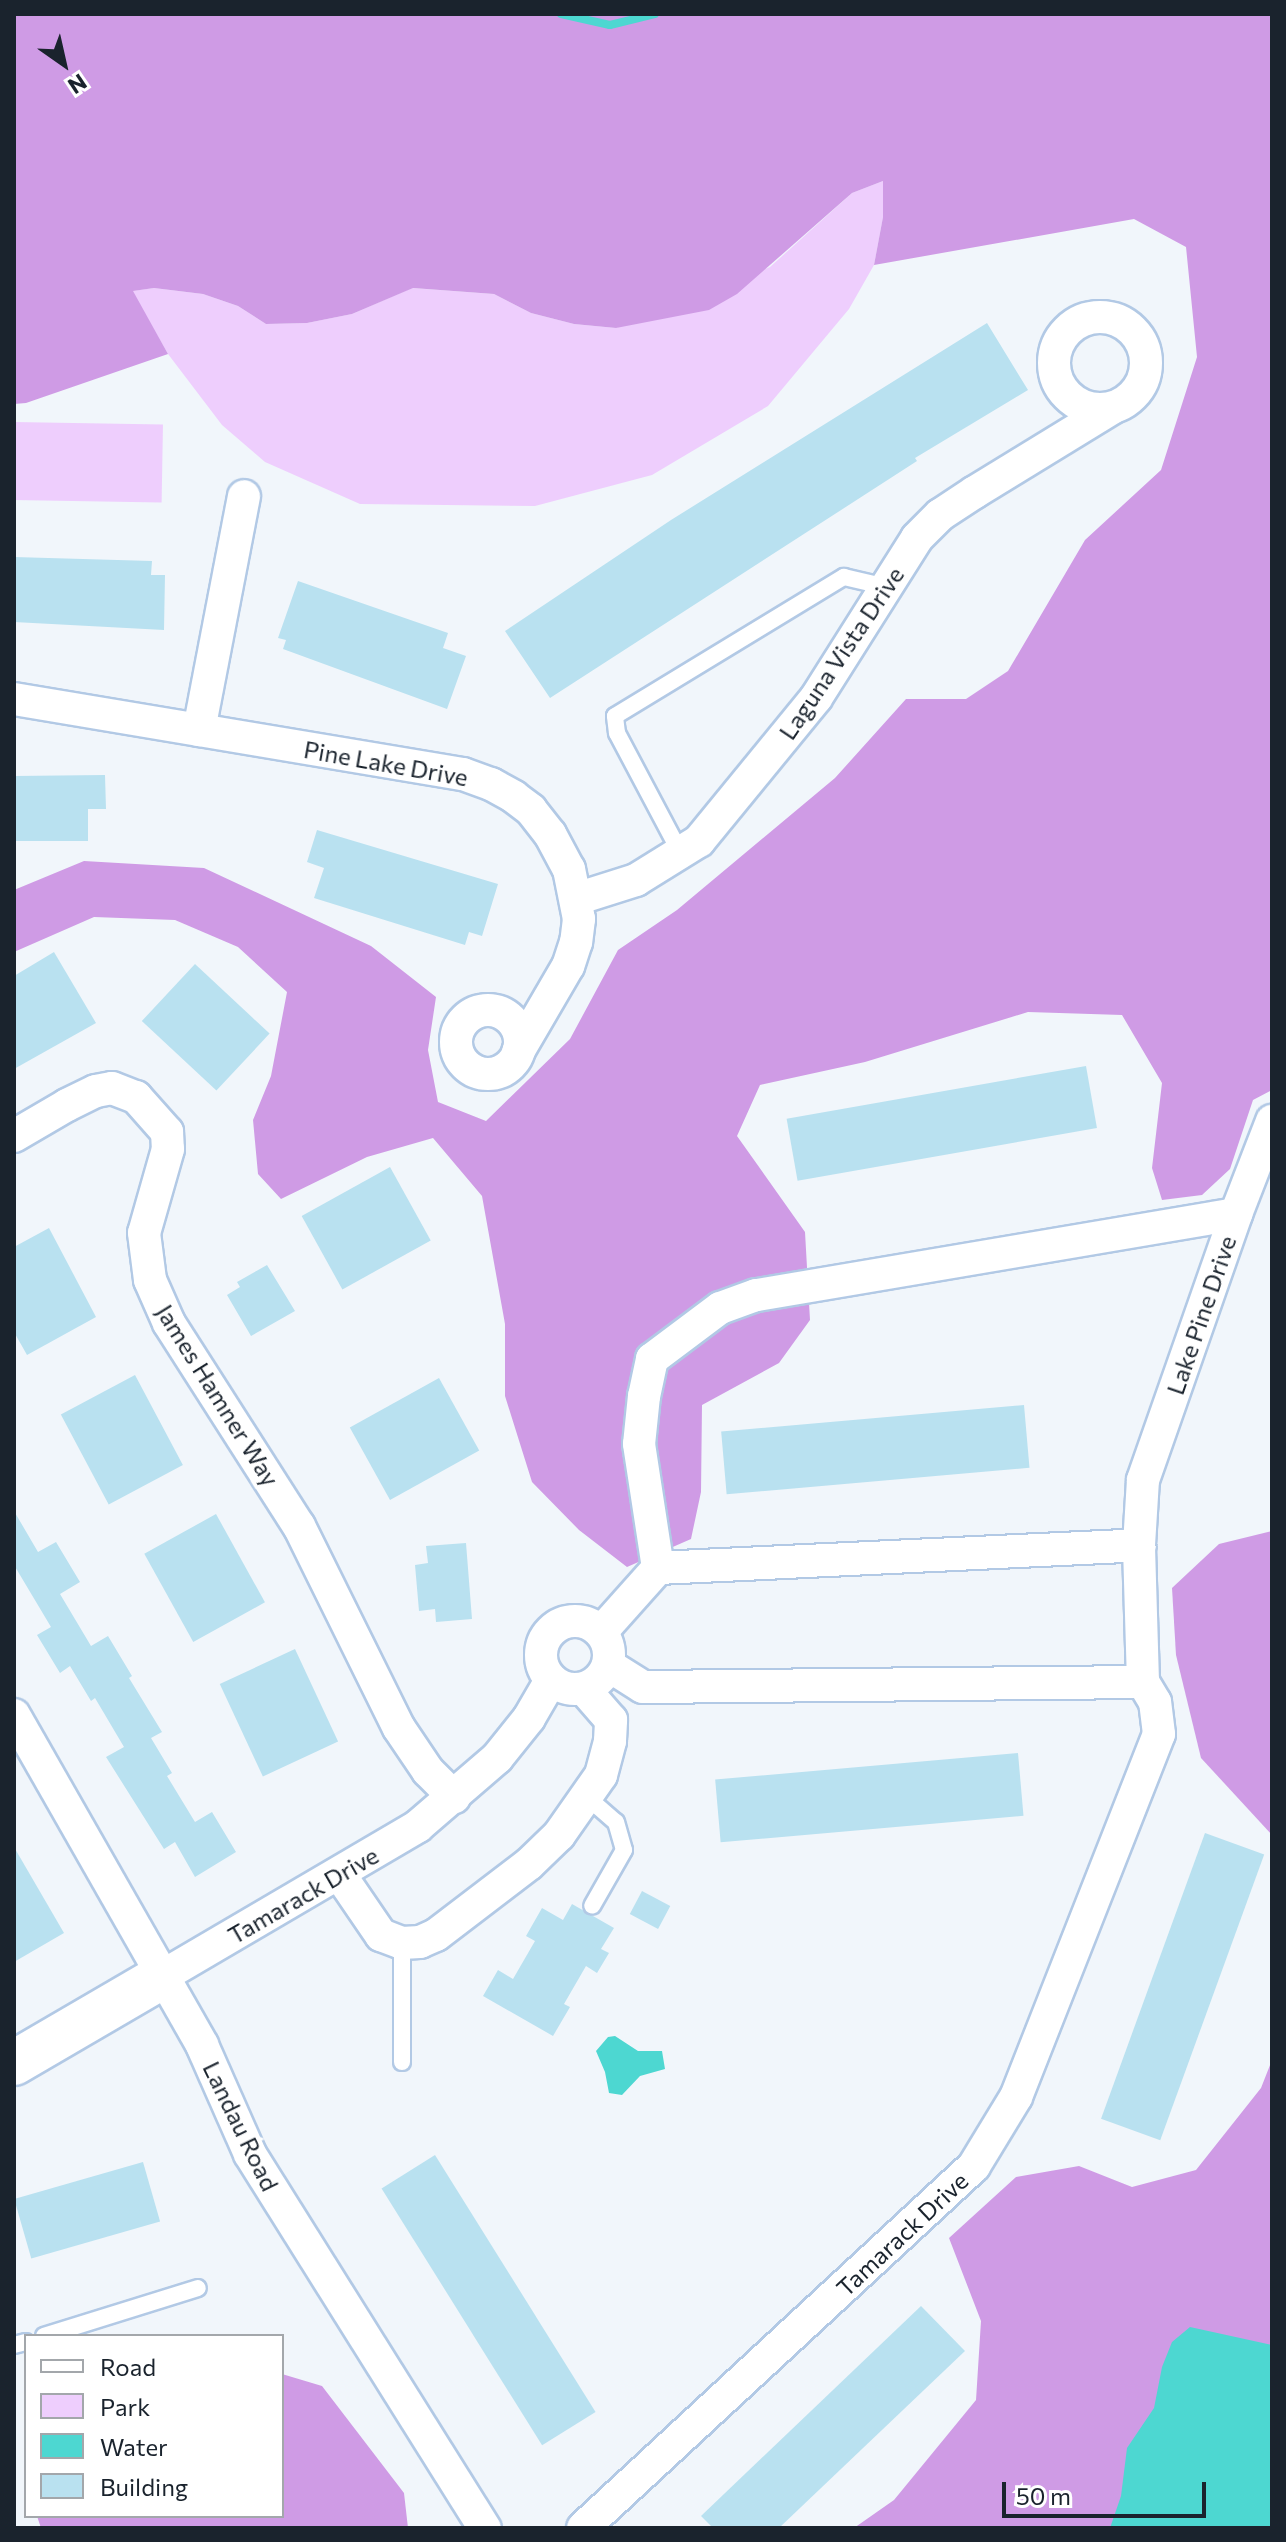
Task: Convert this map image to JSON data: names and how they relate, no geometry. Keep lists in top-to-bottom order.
{
  "streets": {
    "street": [
      "Laguna Vista Drive",
      "Pine Lake Drive",
      "Lake Pine Drive",
      "James Hamner Way",
      "Tamarack Drive",
      "Landau Road"
    ]
  },
  "crossings": [
    ["Laguna Vista Drive", "Pine Lake Drive"],
    ["Lake Pine Drive", "Tamarack Drive"],
    ["James Hamner Way", "Tamarack Drive"],
    ["Tamarack Drive", "Landau Road"]
  ],
  "legend": [
    "Road",
    "Park",
    "Water",
    "Building"
  ],
  "scale_bar": "50 m",
  "north": "bottom right"
}
